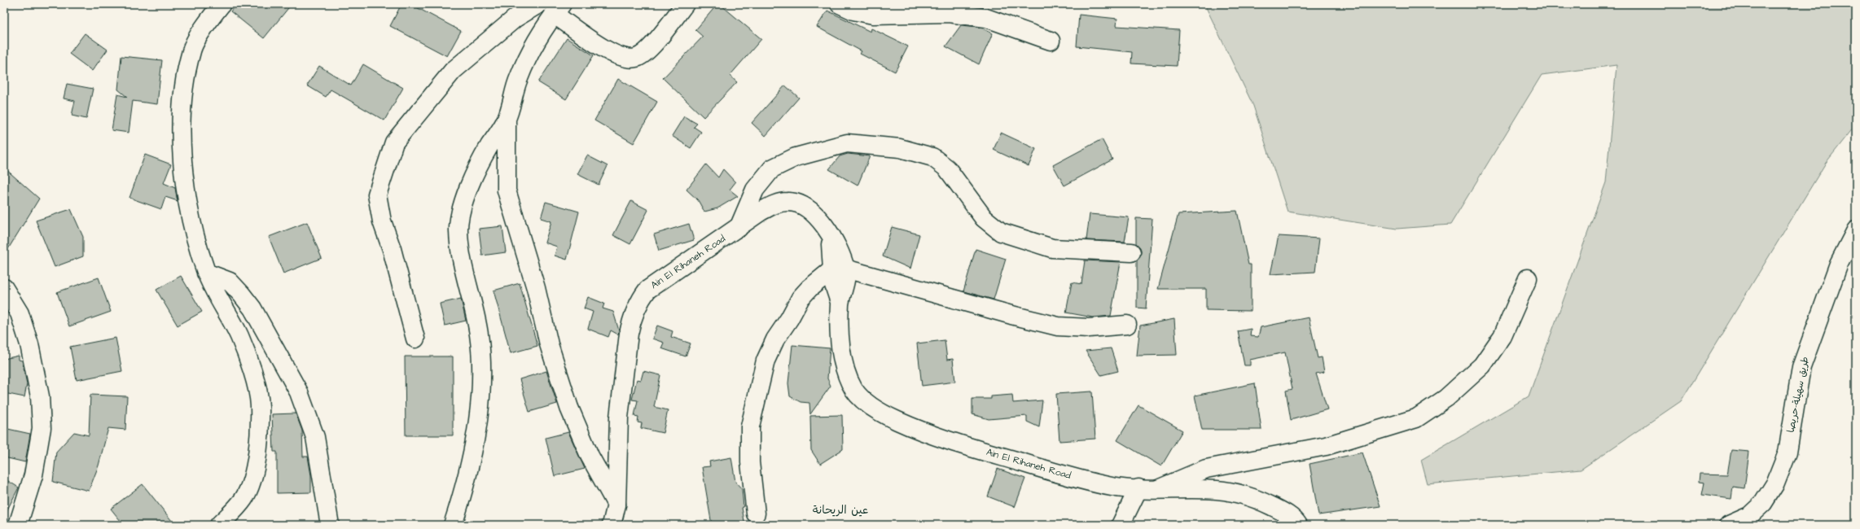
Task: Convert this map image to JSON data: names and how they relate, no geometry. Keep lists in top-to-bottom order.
{
  "streets": {
    "street": ["Ain El Rihaneh Road", "طريق سهيلة-حريصا"]
  },
  "districts": ["عين الريحانة"]
}
